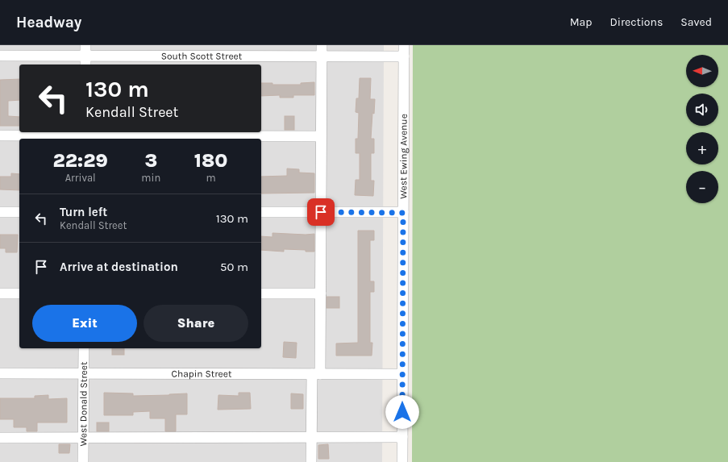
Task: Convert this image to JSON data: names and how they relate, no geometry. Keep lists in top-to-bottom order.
{
  "streets": {
    "street": [
      "South Scott Street",
      "West Ewing Avenue",
      "Chapin Street",
      "West Donald Street"
    ]
  },
  "crossings": [
    ["South Scott Street", "West Ewing Avenue"],
    ["West Ewing Avenue", "Chapin Street"],
    ["Chapin Street", "West Donald Street"]
  ],
  "north": "left",
  "page": {
    "header": "Headway",
    "nav": ["Map", "Directions", "Saved"],
    "map_buttons": ["+", "−"],
    "turn": ["130 m", "Kendall Street"],
    "eta": [
      "22:29",
      "Arrival",
      "3",
      "min",
      "180",
      "m"
    ],
    "list": [
      {
        "name": "Turn left",
        "note": "Kendall Street",
        "value": "130 m"
      },
      {
        "name": "Arrive at destination",
        "value": "50 m"
      }
    ],
    "buttons": ["Exit", "Share"]
  }
}
